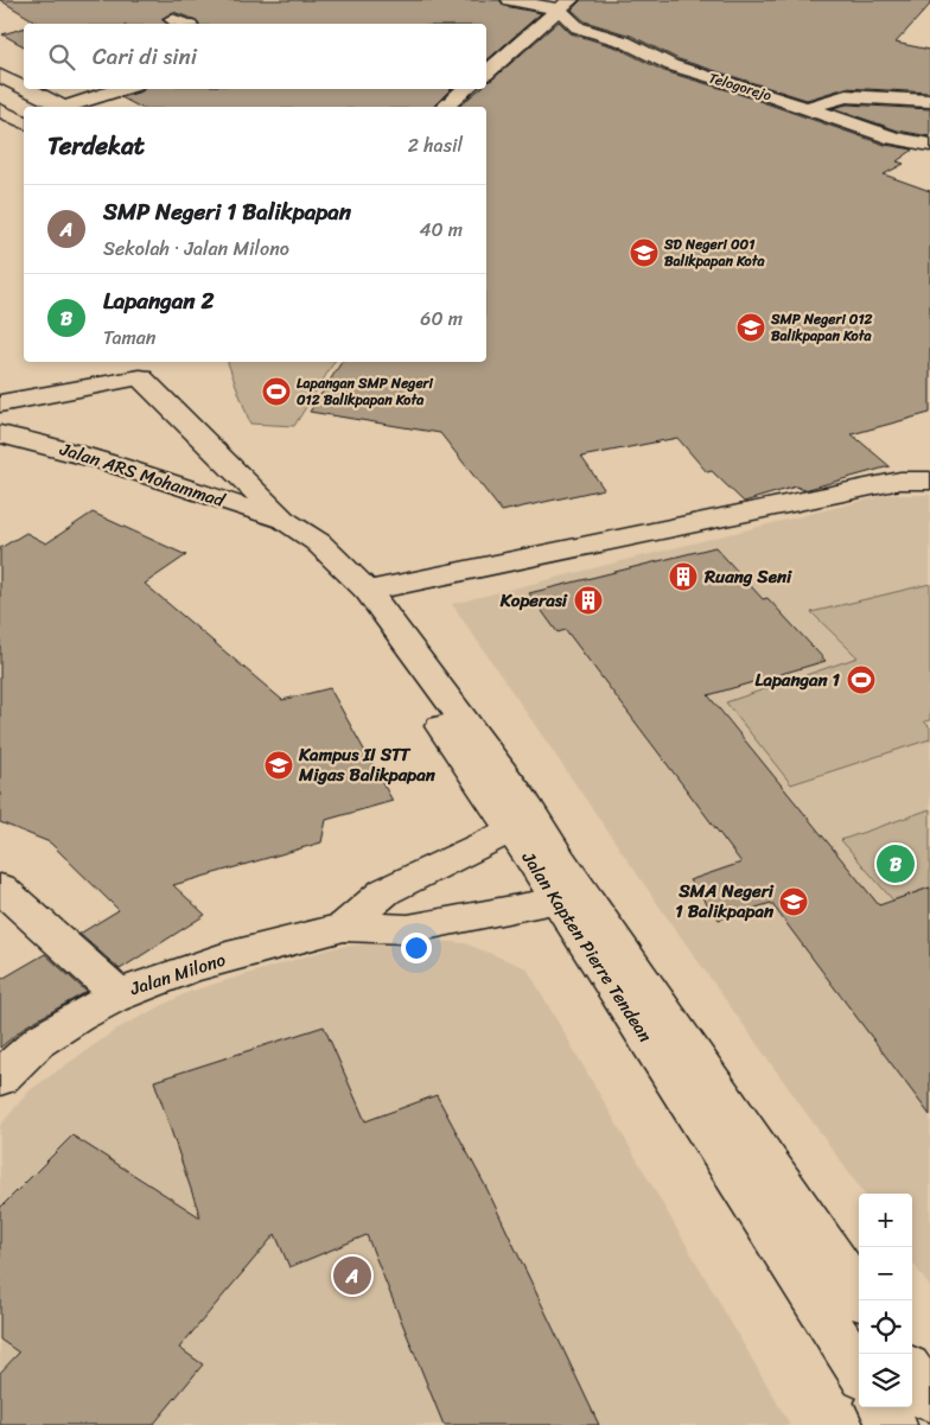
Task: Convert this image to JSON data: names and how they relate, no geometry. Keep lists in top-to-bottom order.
{
  "streets": {
    "street": [
      "Telogorejo",
      "Jalan ARS Mohammad",
      "Jalan Kapten Pierre Tendean",
      "Jalan Milono"
    ]
  },
  "crossings": [
    ["Jalan ARS Mohammad", "Jalan Kapten Pierre Tendean"]
  ],
  "places": {
    "school or university": [
      "SD Negeri 001 Balikpapan Kota",
      "SMP Negeri 012 Balikpapan Kota",
      "Kampus II STT Migas Balikpapan",
      "SMA Negeri 1 Balikpapan"
    ],
    "sports": ["Lapangan SMP Negeri 012 Balikpapan Kota", "Lapangan 1"],
    "building": ["Ruang Seni", "Koperasi"]
  },
  "page": {
    "search": "Cari di sini",
    "heading": ["Terdekat", "2 hasil"],
    "list": [
      {
        "mark": "A",
        "name": "SMP Negeri 1 Balikpapan",
        "note": "Sekolah · Jalan Milono",
        "value": "40 m"
      },
      {
        "mark": "B",
        "name": "Lapangan 2",
        "note": "Taman",
        "value": "60 m"
      }
    ],
    "pins": ["B", "A"],
    "map_buttons": ["+", "−"]
  }
}
